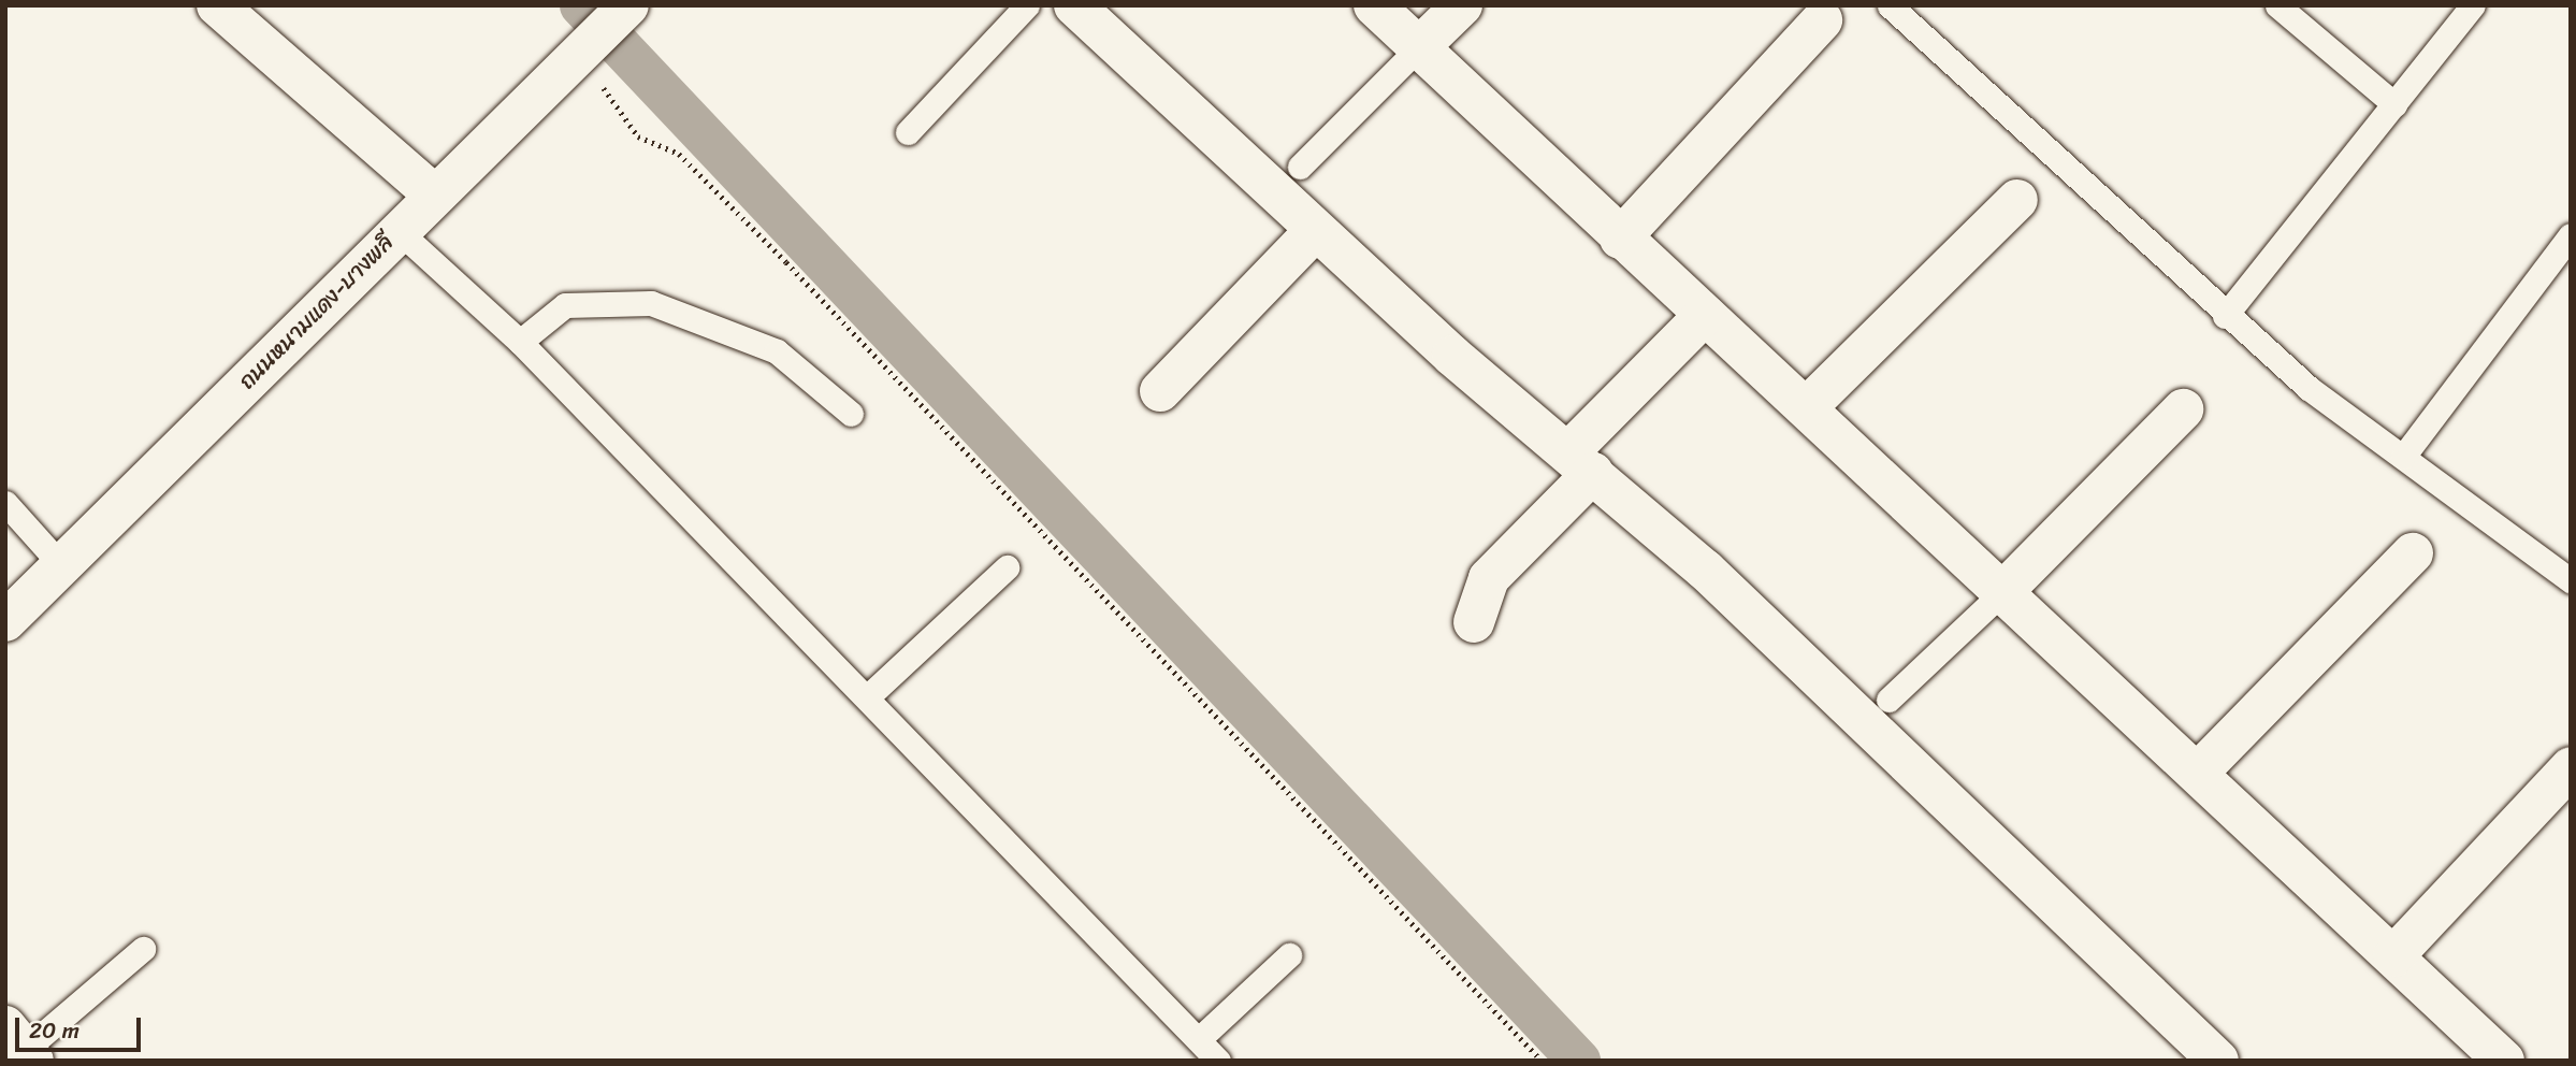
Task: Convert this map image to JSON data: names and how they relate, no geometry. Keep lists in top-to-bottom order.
{
  "streets": {
    "street": ["ถนนหนามแดง-บางพลี"]
  },
  "scale_bar": "20 m"
}
